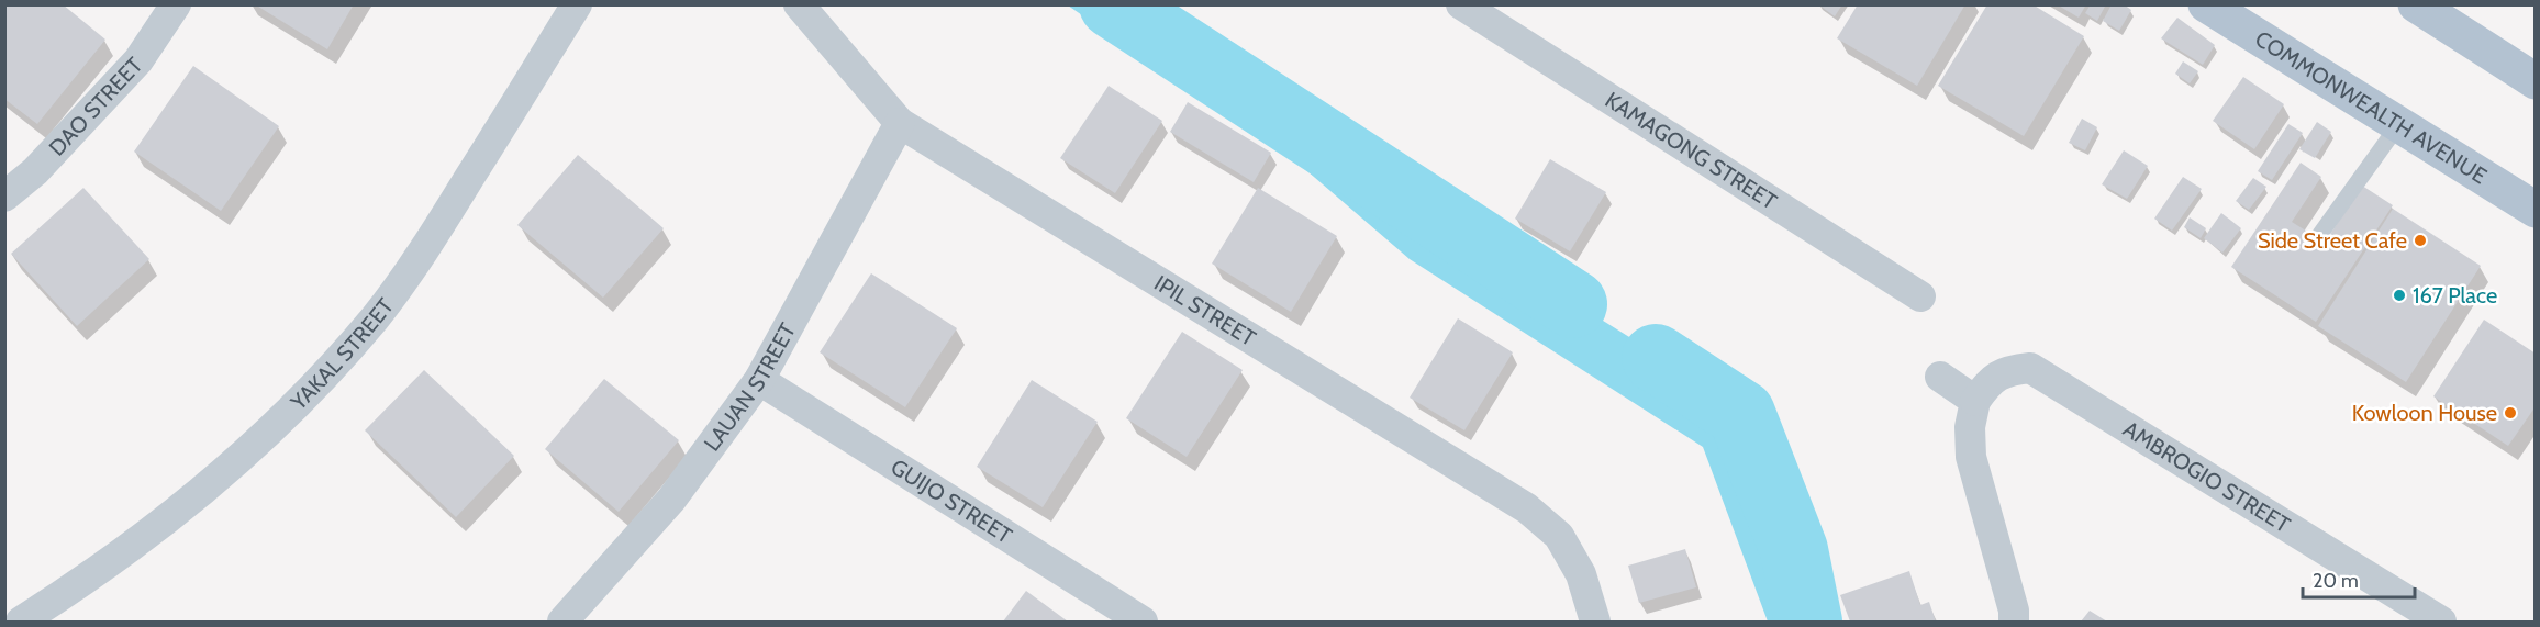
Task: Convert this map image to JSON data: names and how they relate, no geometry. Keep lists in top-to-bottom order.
{
  "streets": {
    "main road": ["COMMONWEALTH AVENUE"],
    "street": [
      "DAO STREET",
      "KAMAGONG STREET",
      "IPIL STREET",
      "YAKAL STREET",
      "LAUAN STREET",
      "AMBROGIO STREET",
      "GUIJO STREET"
    ]
  },
  "crossings": [
    ["IPIL STREET", "LAUAN STREET"],
    ["LAUAN STREET", "GUIJO STREET"]
  ],
  "places": ["Side Street Cafe", "167 Place", "Kowloon House"],
  "scale_bar": "20 m"
}
